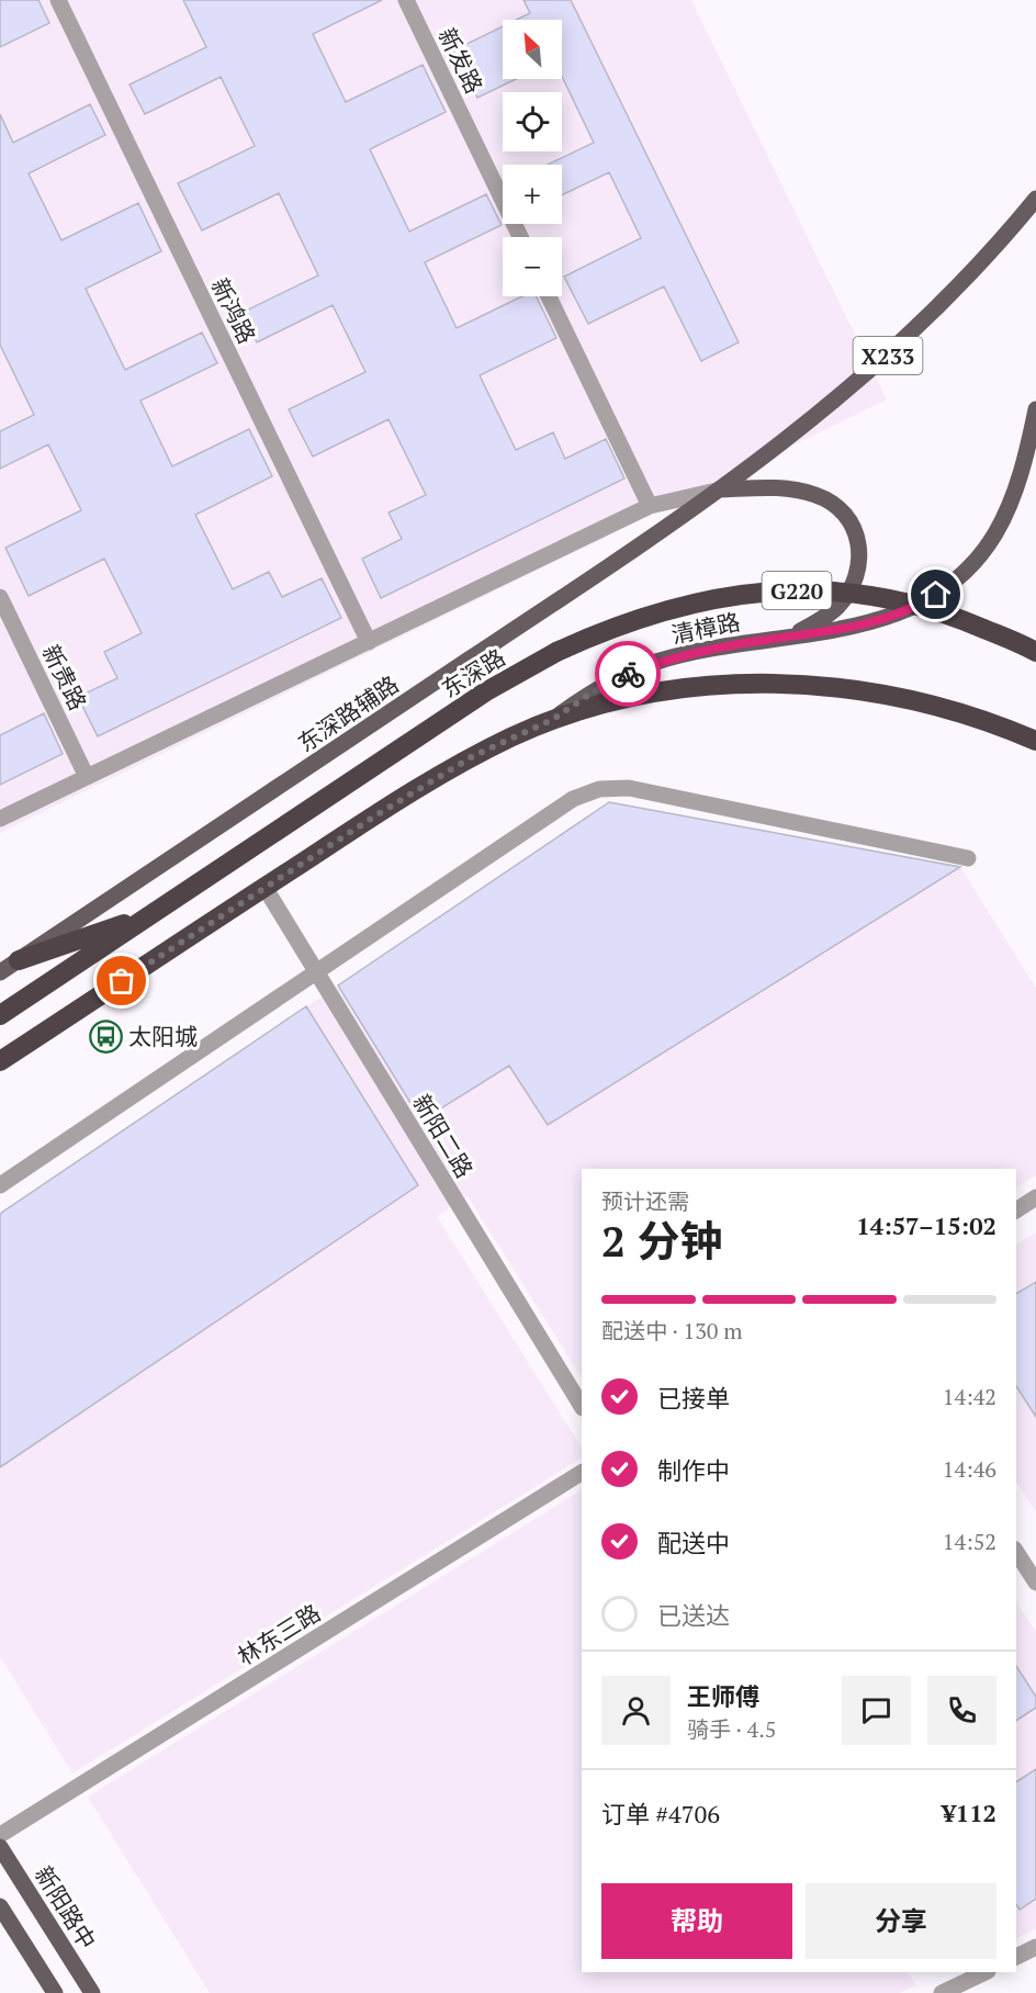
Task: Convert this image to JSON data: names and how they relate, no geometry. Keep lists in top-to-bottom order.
{
  "streets": {
    "highway": ["G220", "东深路"],
    "main road": [
      "X233",
      "清樟路",
      "东深路辅路",
      "新阳路中"
    ],
    "street": [
      "新发路",
      "新鸿路",
      "新贵路",
      "新阳二路",
      "林东三路"
    ]
  },
  "crossings": [
    ["X233", "东深路辅路"]
  ],
  "places": {
    "bus stop": ["太阳城"]
  },
  "north": "top left",
  "page": {
    "map_buttons": ["+", "−"],
    "heading": ["2 分钟", "预计还需", "14:57–15:02"],
    "panel": [
      "王师傅",
      "骑手 · 4.5",
      "订单 #4706",
      "¥112"
    ],
    "bar": "配送中 · 130 m",
    "list": [
      ["已接单", "14:42"],
      ["制作中", "14:46"],
      ["配送中", "14:52"],
      "已送达"
    ],
    "buttons": ["帮助", "分享"]
  }
}
